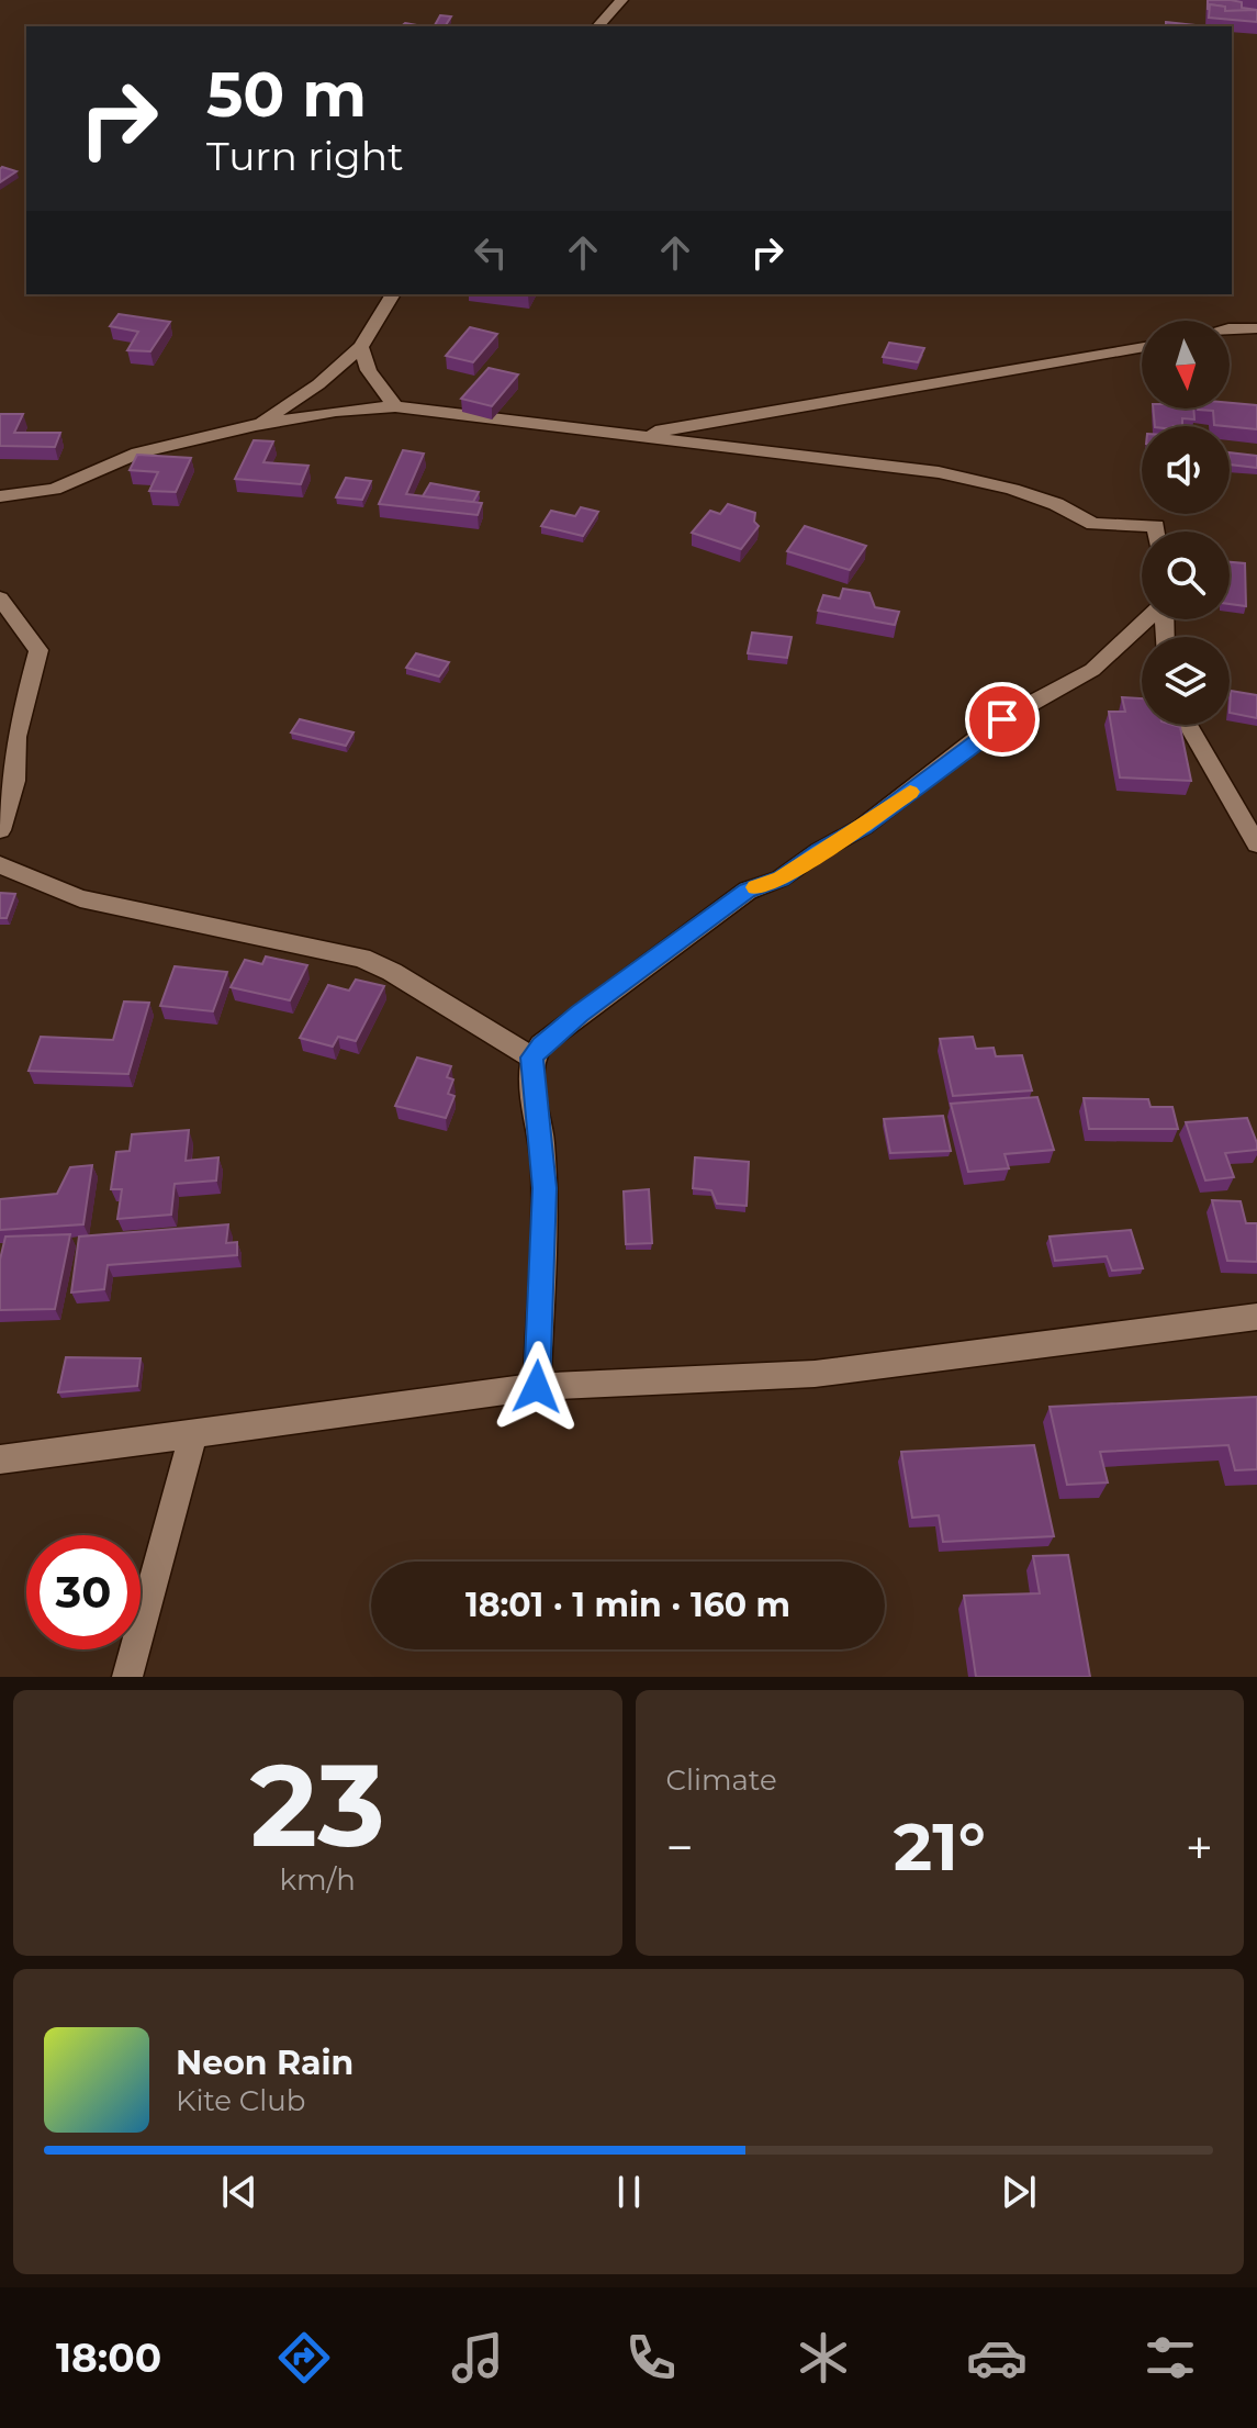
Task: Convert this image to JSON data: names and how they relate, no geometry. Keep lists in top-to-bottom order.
{
  "north": "bottom",
  "page": {
    "turn": ["50 m", "Turn right"],
    "limit": "30",
    "trip": "18:01 · 1 min · 160 m",
    "tile": [
      ["23", "km/h"],
      "Climate"
    ],
    "heat": ["−", "21°", "+"],
    "song": ["Neon Rain", "Kite Club"],
    "tabs": "18:00"
  }
}
